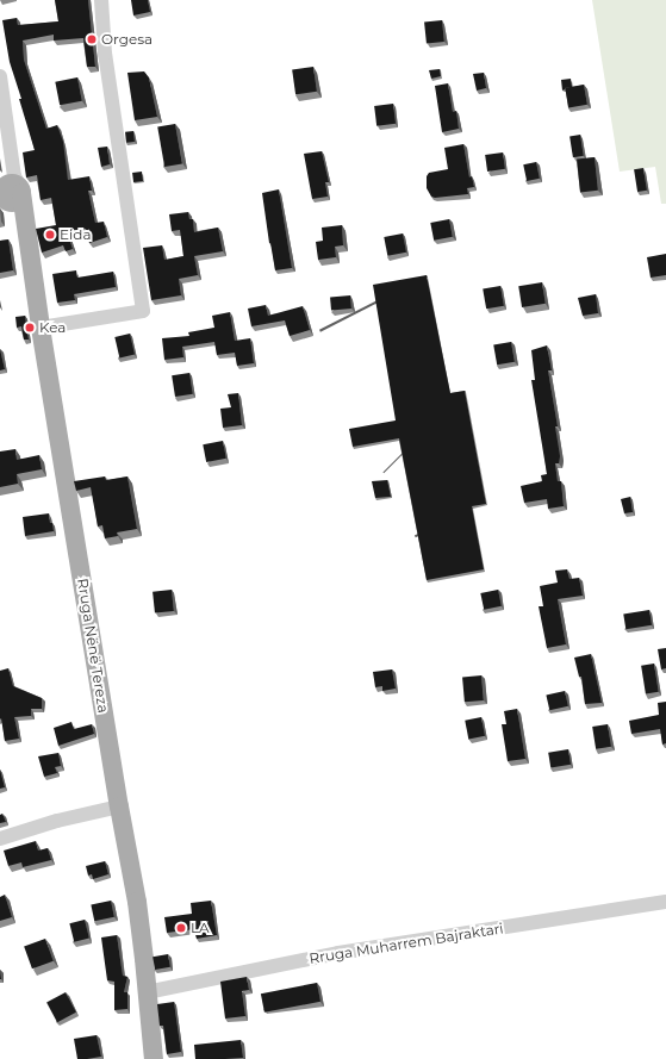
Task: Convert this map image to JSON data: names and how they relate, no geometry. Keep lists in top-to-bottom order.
{
  "streets": {
    "main road": ["Rruga Nënë Tereza"],
    "street": ["Rruga Muharrem Bajraktari"]
  },
  "crossings": [
    ["Rruga Nënë Tereza", "Rruga Muharrem Bajraktari"]
  ],
  "places": [
    "Orgesa",
    "Eida",
    "Kea",
    "LA"
  ]
}
